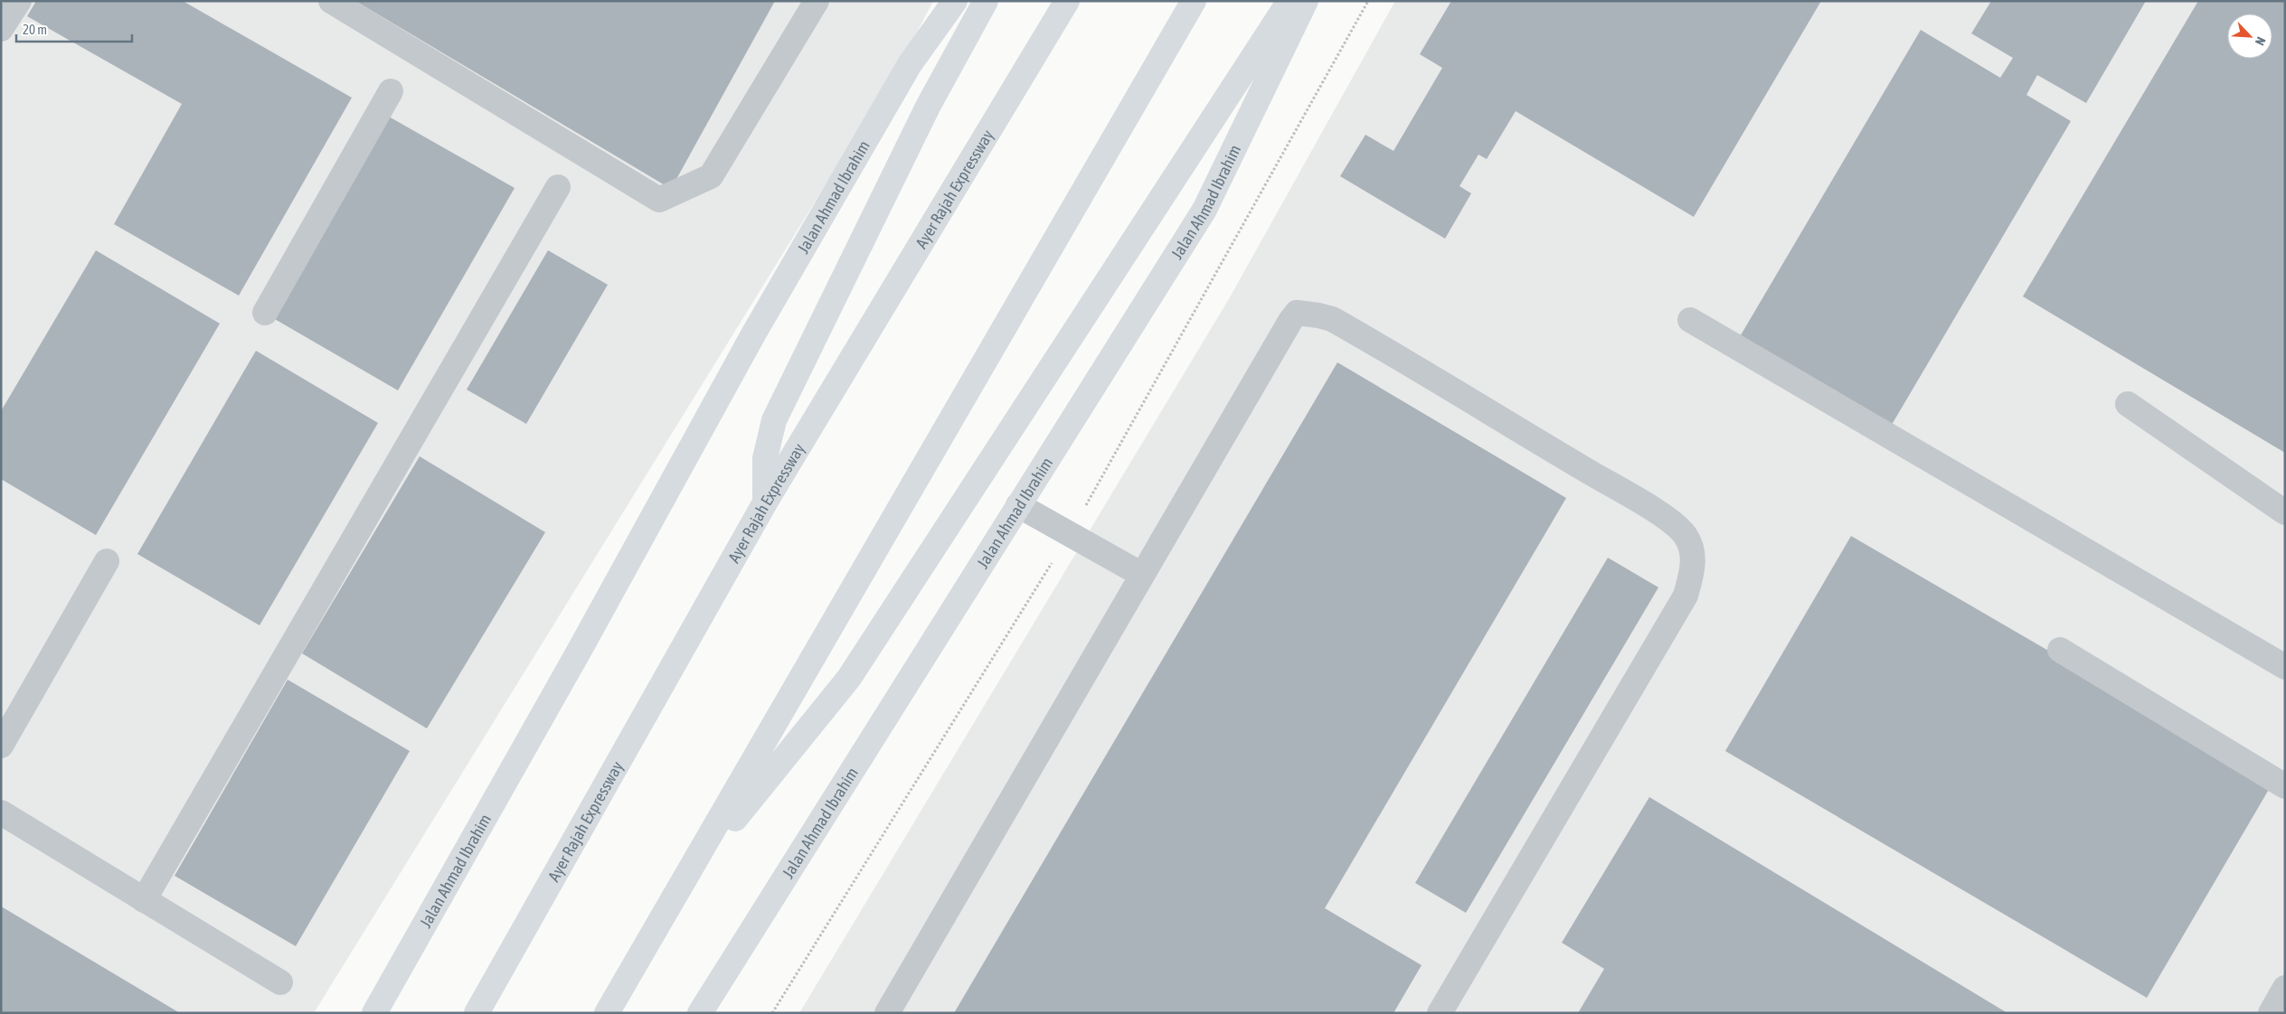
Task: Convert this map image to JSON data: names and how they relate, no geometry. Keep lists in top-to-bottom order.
{
  "streets": {
    "main road": ["Ayer Rajah Expressway", "Jalan Ahmad Ibrahim"]
  },
  "scale_bar": "20 m",
  "north": "bottom right"
}
